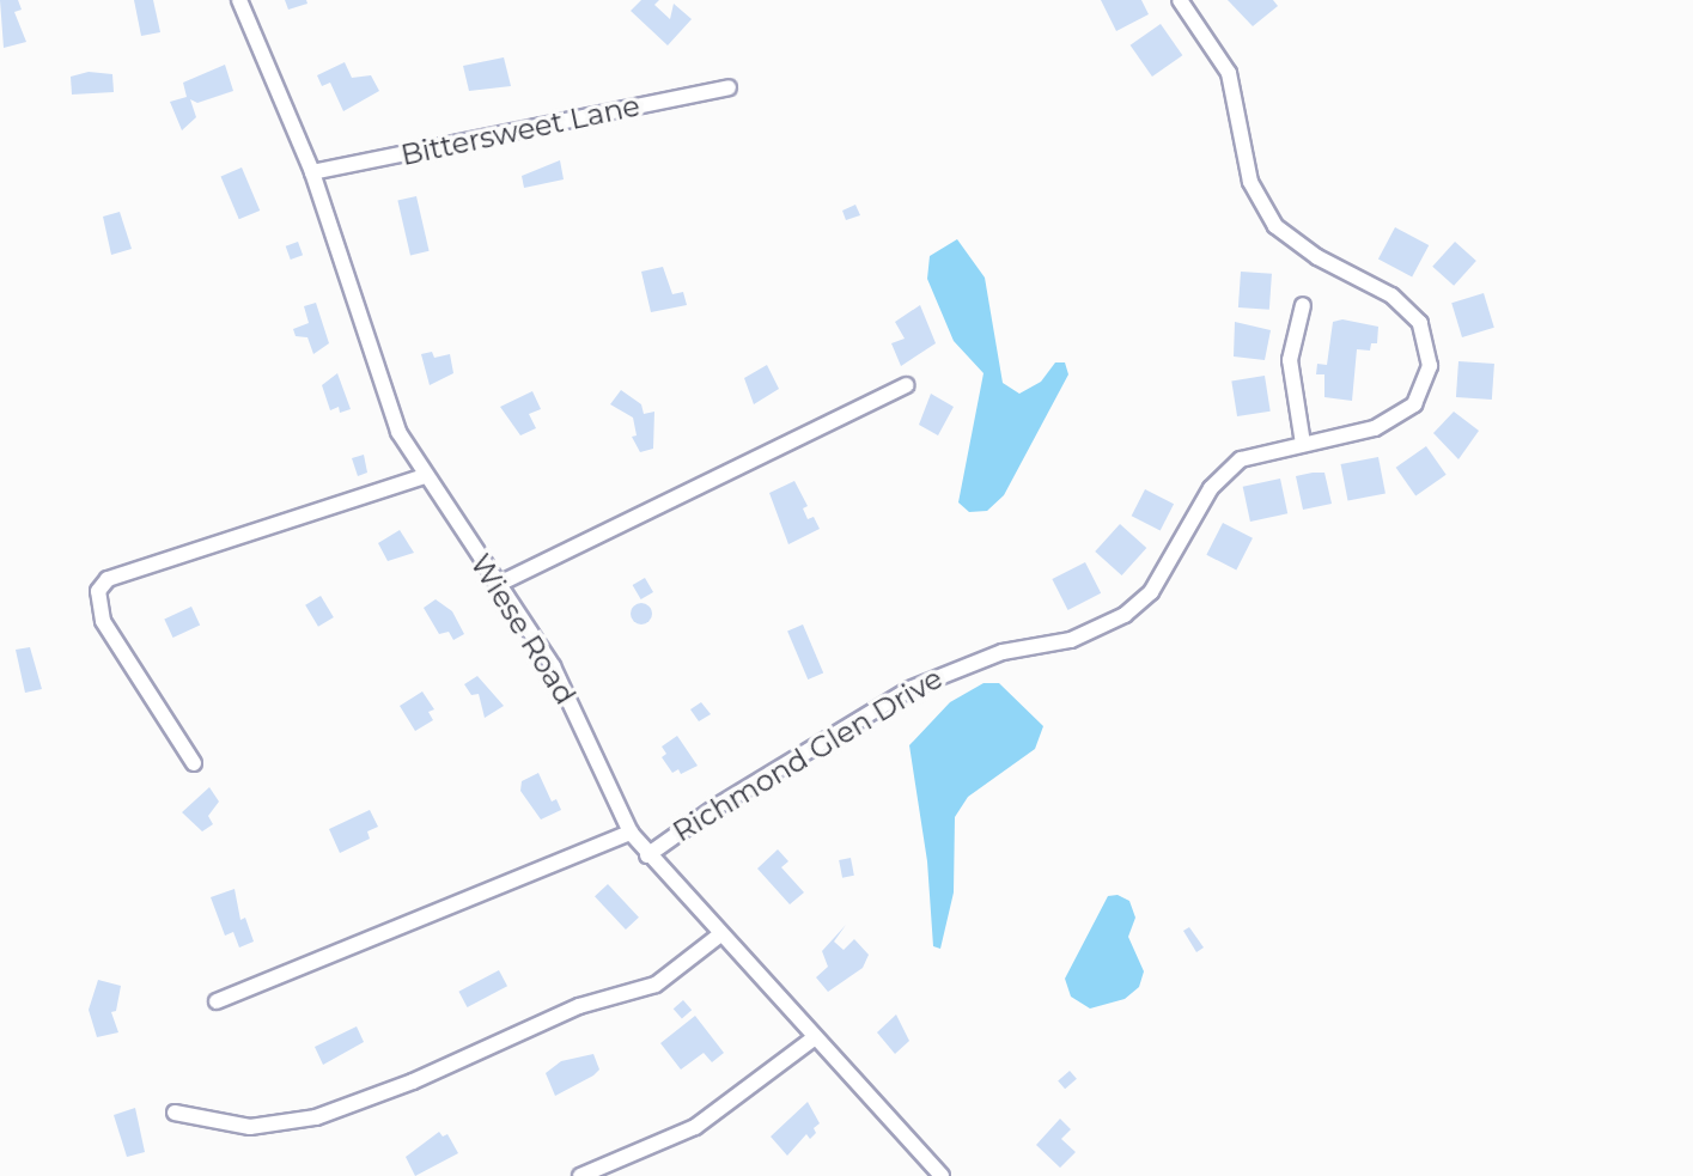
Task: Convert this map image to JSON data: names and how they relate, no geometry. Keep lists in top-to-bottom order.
{
  "streets": {
    "street": ["Bittersweet Lane", "Wiese Road", "Richmond Glen Drive"]
  },
  "crossings": [
    ["Bittersweet Lane", "Wiese Road"],
    ["Wiese Road", "Richmond Glen Drive"]
  ]
}
